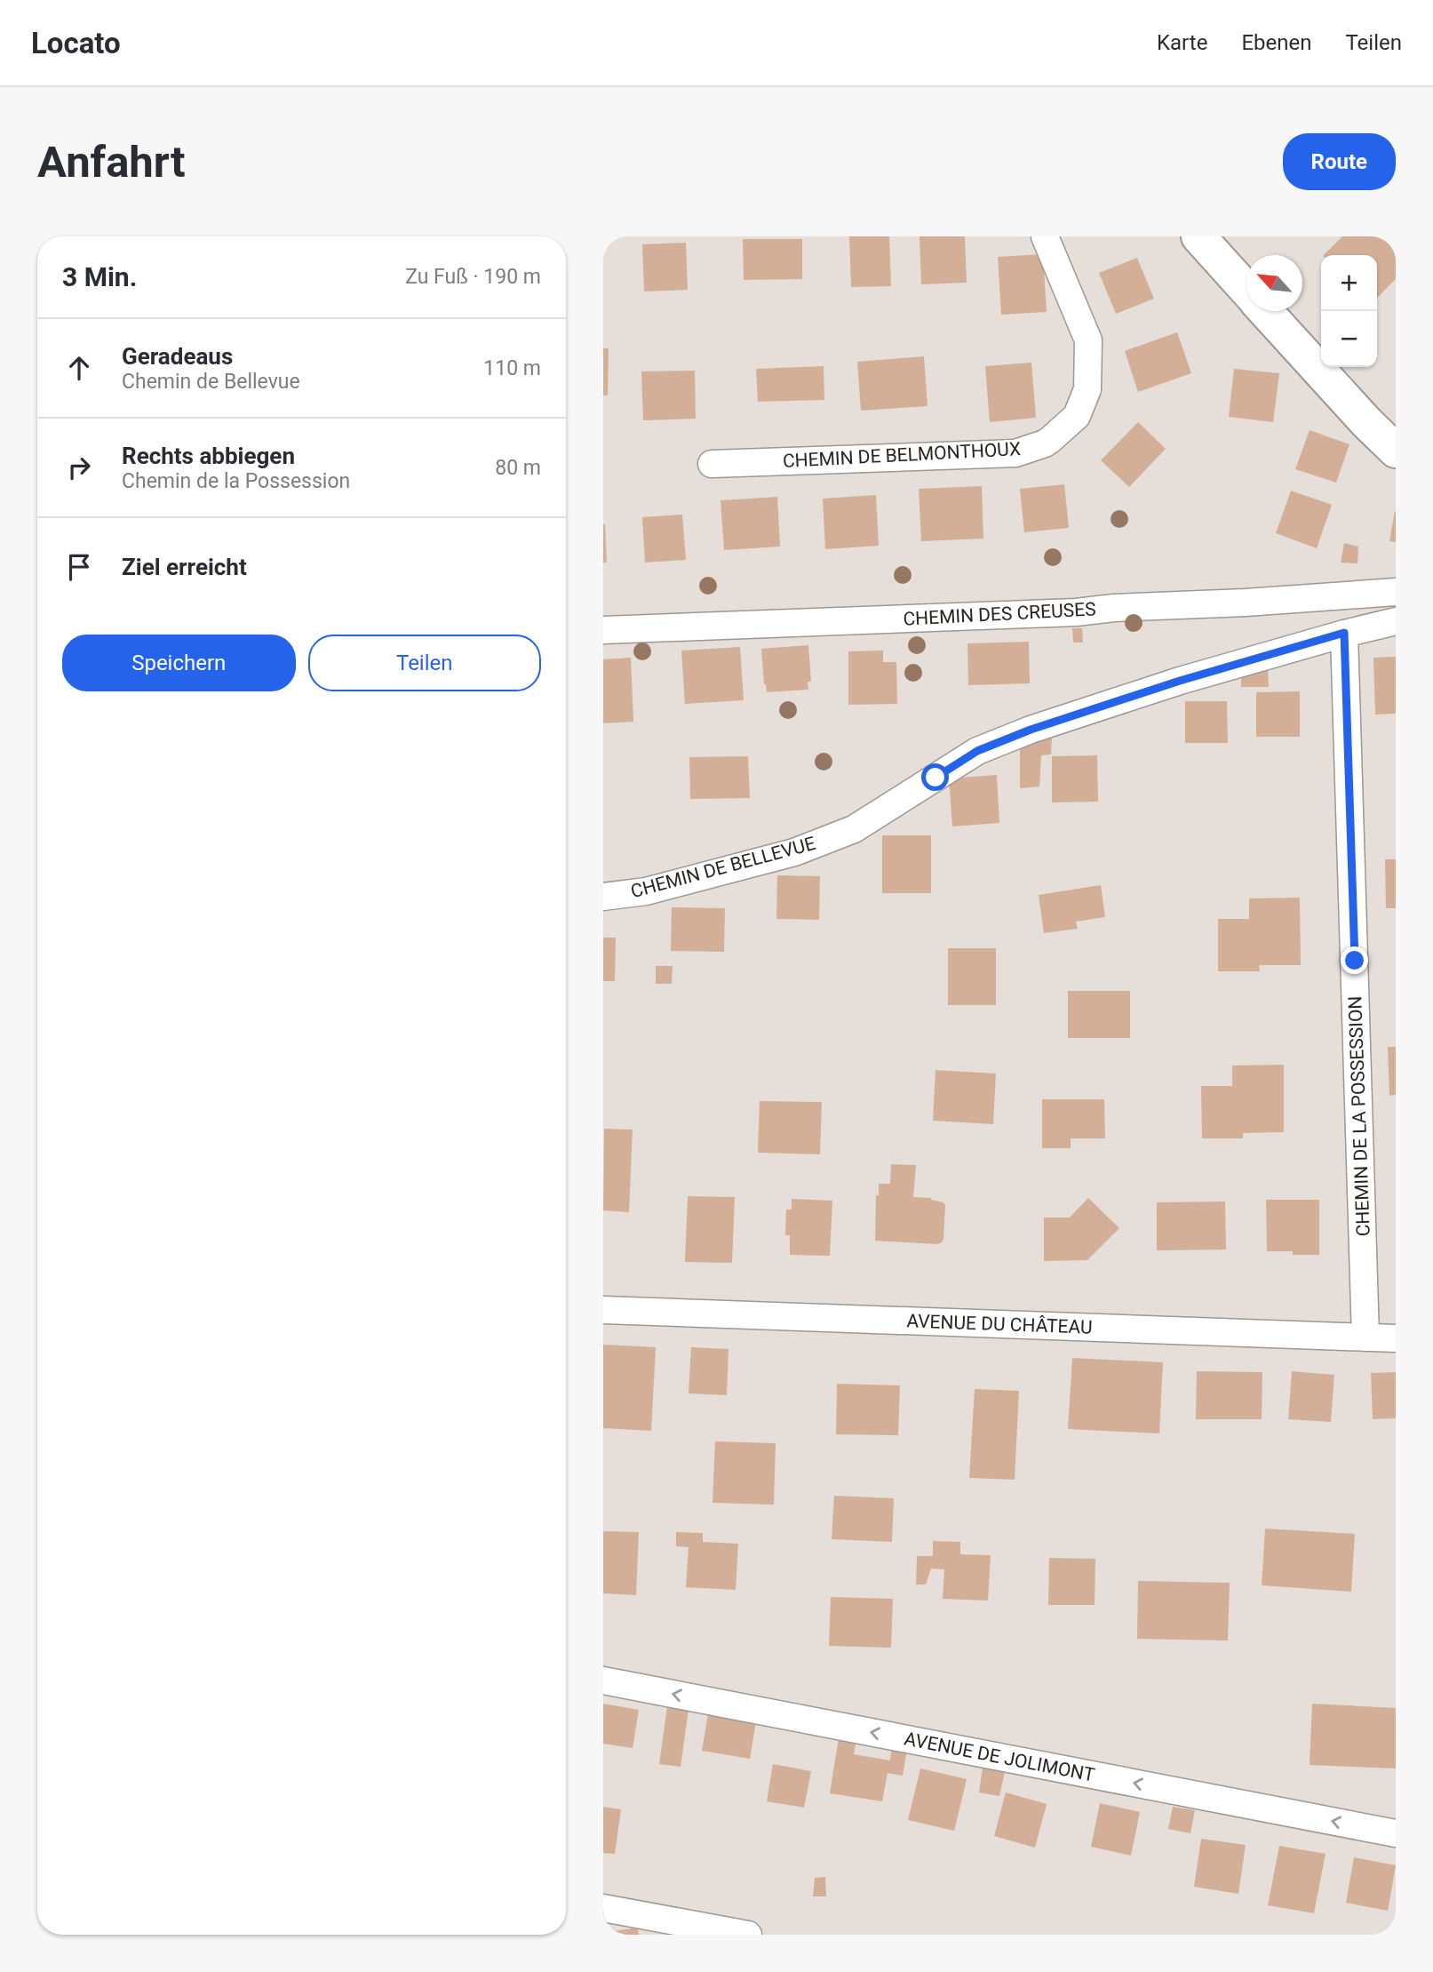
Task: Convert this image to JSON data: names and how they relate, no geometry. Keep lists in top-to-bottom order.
{
  "streets": {
    "street": [
      "CHEMIN DE BELMONTHOUX",
      "CHEMIN DES CREUSES",
      "CHEMIN DE BELLEVUE",
      "CHEMIN DE LA POSSESSION",
      "AVENUE DU CHÂTEAU",
      "AVENUE DE JOLIMONT"
    ]
  },
  "crossings": [
    ["CHEMIN DE BELLEVUE", "CHEMIN DE LA POSSESSION"],
    ["CHEMIN DE LA POSSESSION", "AVENUE DU CHÂTEAU"]
  ],
  "one_way": ["AVENUE DE JOLIMONT"],
  "north": "top left",
  "page": {
    "header": "Locato",
    "nav": ["Karte", "Ebenen", "Teilen"],
    "buttons": [
      "Route",
      ["Speichern", "Teilen"]
    ],
    "title": "Anfahrt",
    "heading": ["3 Min.", "Zu Fuß · 190 m"],
    "map_buttons": ["+", "−"],
    "list": [
      ["Geradeaus", "Chemin de Bellevue", "110 m"],
      ["Rechts abbiegen", "Chemin de la Possession", "80 m"],
      "Ziel erreicht"
    ]
  }
}
